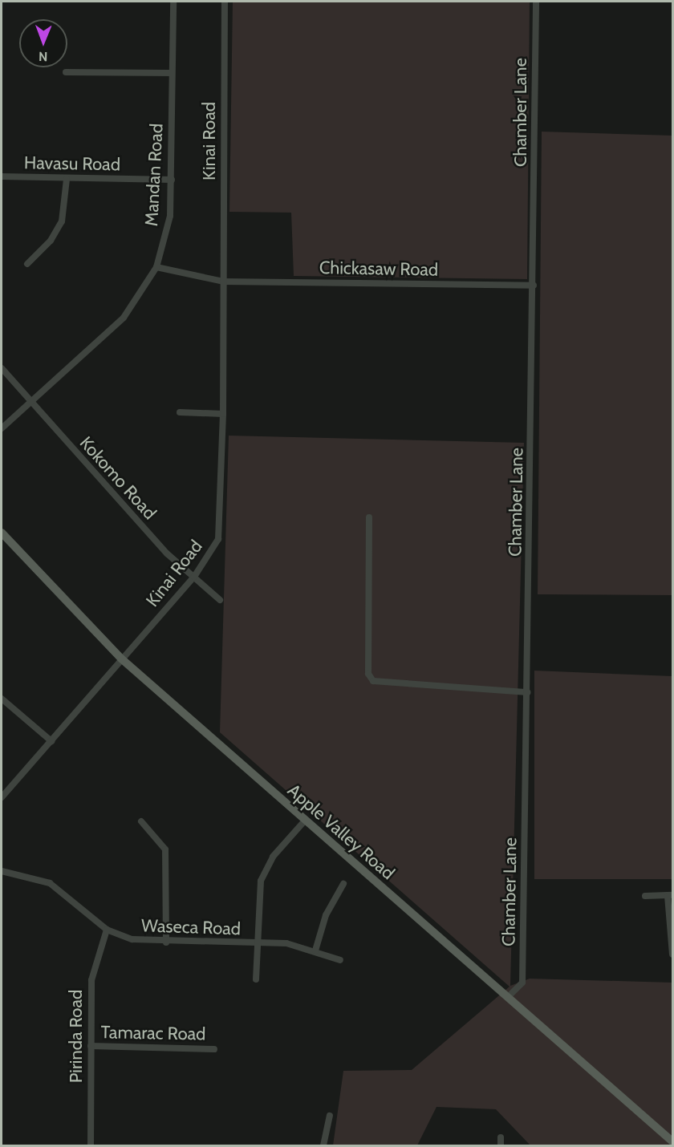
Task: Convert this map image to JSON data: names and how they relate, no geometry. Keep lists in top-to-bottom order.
{
  "streets": {
    "main road": ["Apple Valley Road"],
    "street": [
      "Chamber Lane",
      "Kinai Road",
      "Havasu Road",
      "Mandan Road",
      "Chickasaw Road",
      "Kokomo Road",
      "Waseca Road",
      "Tamarac Road",
      "Pirinda Road"
    ]
  },
  "crossings": [
    ["Chamber Lane", "Chickasaw Road"],
    ["Chamber Lane", "Apple Valley Road"],
    ["Kinai Road", "Chickasaw Road"],
    ["Kinai Road", "Kokomo Road"],
    ["Kinai Road", "Apple Valley Road"],
    ["Havasu Road", "Mandan Road"],
    ["Mandan Road", "Kokomo Road"],
    ["Waseca Road", "Pirinda Road"],
    ["Tamarac Road", "Pirinda Road"]
  ],
  "north": "bottom"
}
